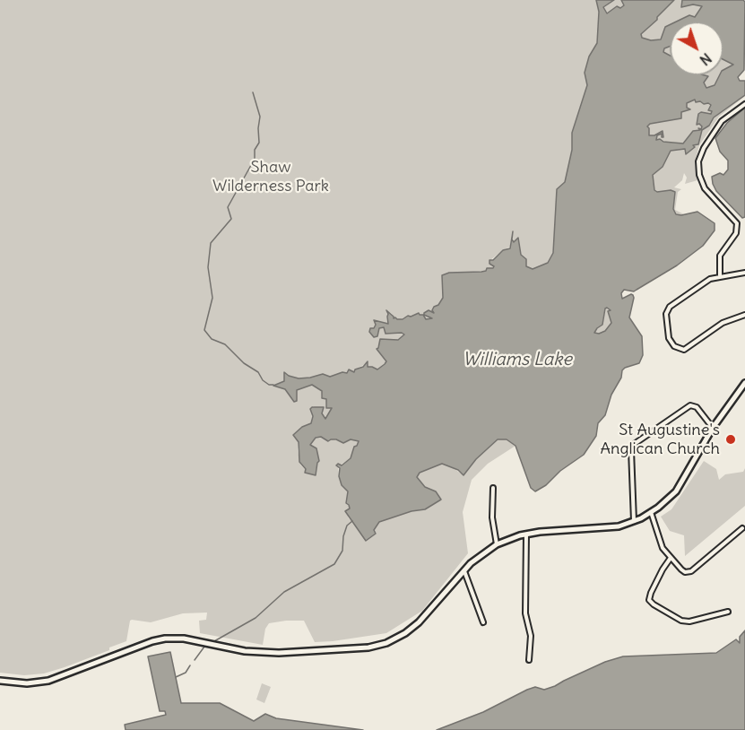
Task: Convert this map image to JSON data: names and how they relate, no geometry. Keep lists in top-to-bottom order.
{
  "water": ["Williams Lake"],
  "parks": ["Shaw Wilderness Park"],
  "places": ["St Augustine's Anglican Church"],
  "north": "bottom right"
}
